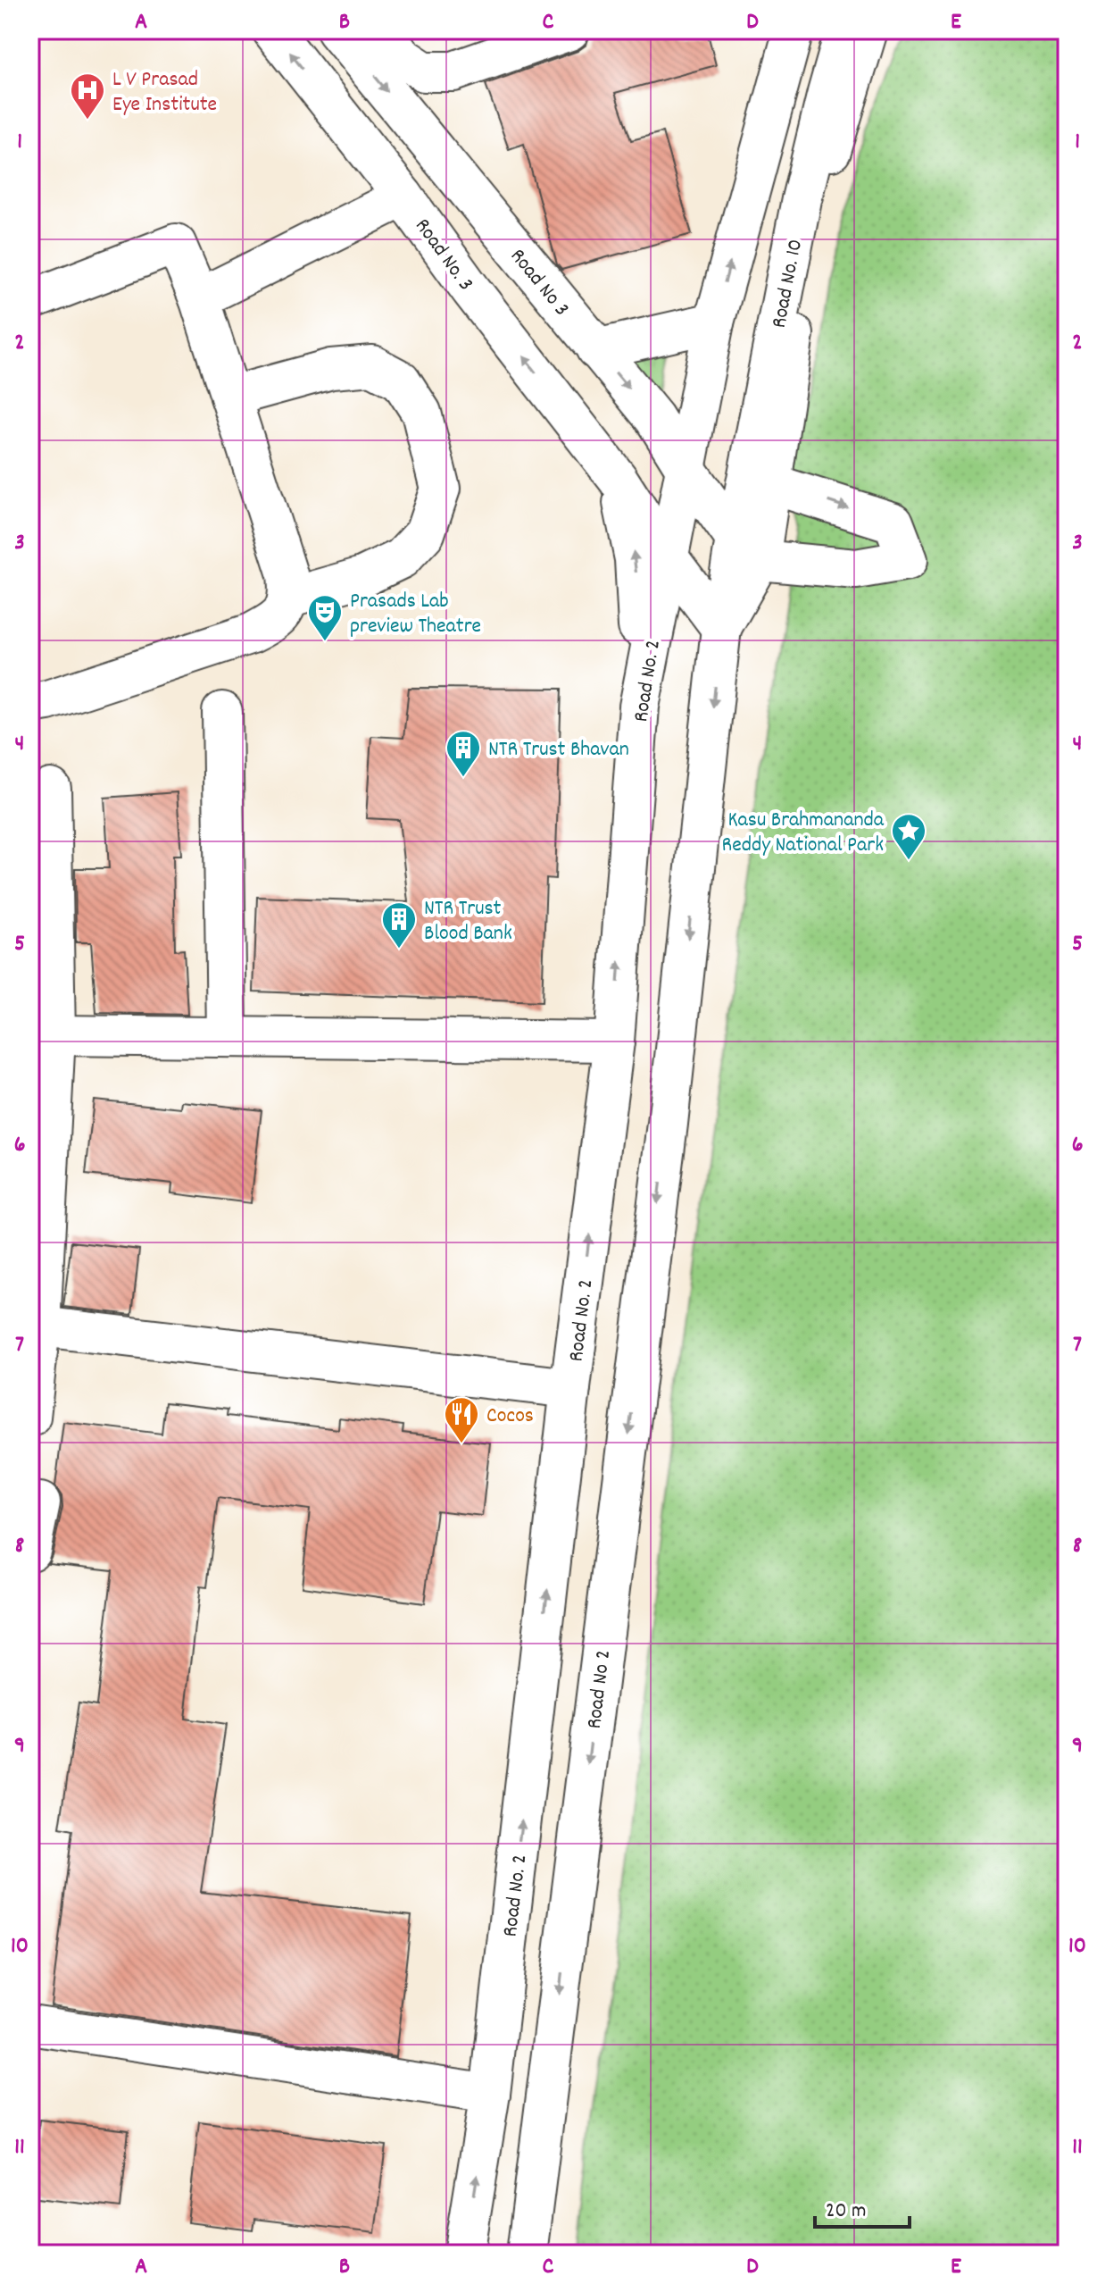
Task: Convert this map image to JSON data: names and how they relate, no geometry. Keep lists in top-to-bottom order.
{
  "streets": {
    "main road": [
      "Road No. 3",
      "Road No 3",
      "Road No. 10",
      "Road No. 2",
      "Road No 2"
    ]
  },
  "crossings": [
    ["Road No. 3", "Road No. 2"],
    ["Road No. 3", "Road No 2"],
    ["Road No 3", "Road No. 10"],
    ["Road No 3", "Road No. 2"]
  ],
  "one_way": ["Road No. 2", "Road No 2"],
  "places": {
    "hospital": ["L V Prasad Eye Institute"],
    "theatre": ["Prasads Lab preview Theatre"],
    "building": ["NTR Trust Bhavan", "NTR Trust Blood Bank"],
    "place": ["Kasu Brahmananda Reddy National Park"],
    "restaurant": ["Cocos"]
  },
  "scale_bar": "20 m",
  "grid": {
    "columns": [
      "A",
      "B",
      "C",
      "D",
      "E"
    ],
    "rows": [
      "1",
      "2",
      "3",
      "4",
      "5",
      "6",
      "7",
      "8",
      "9",
      "10",
      "11"
    ]
  }
}
